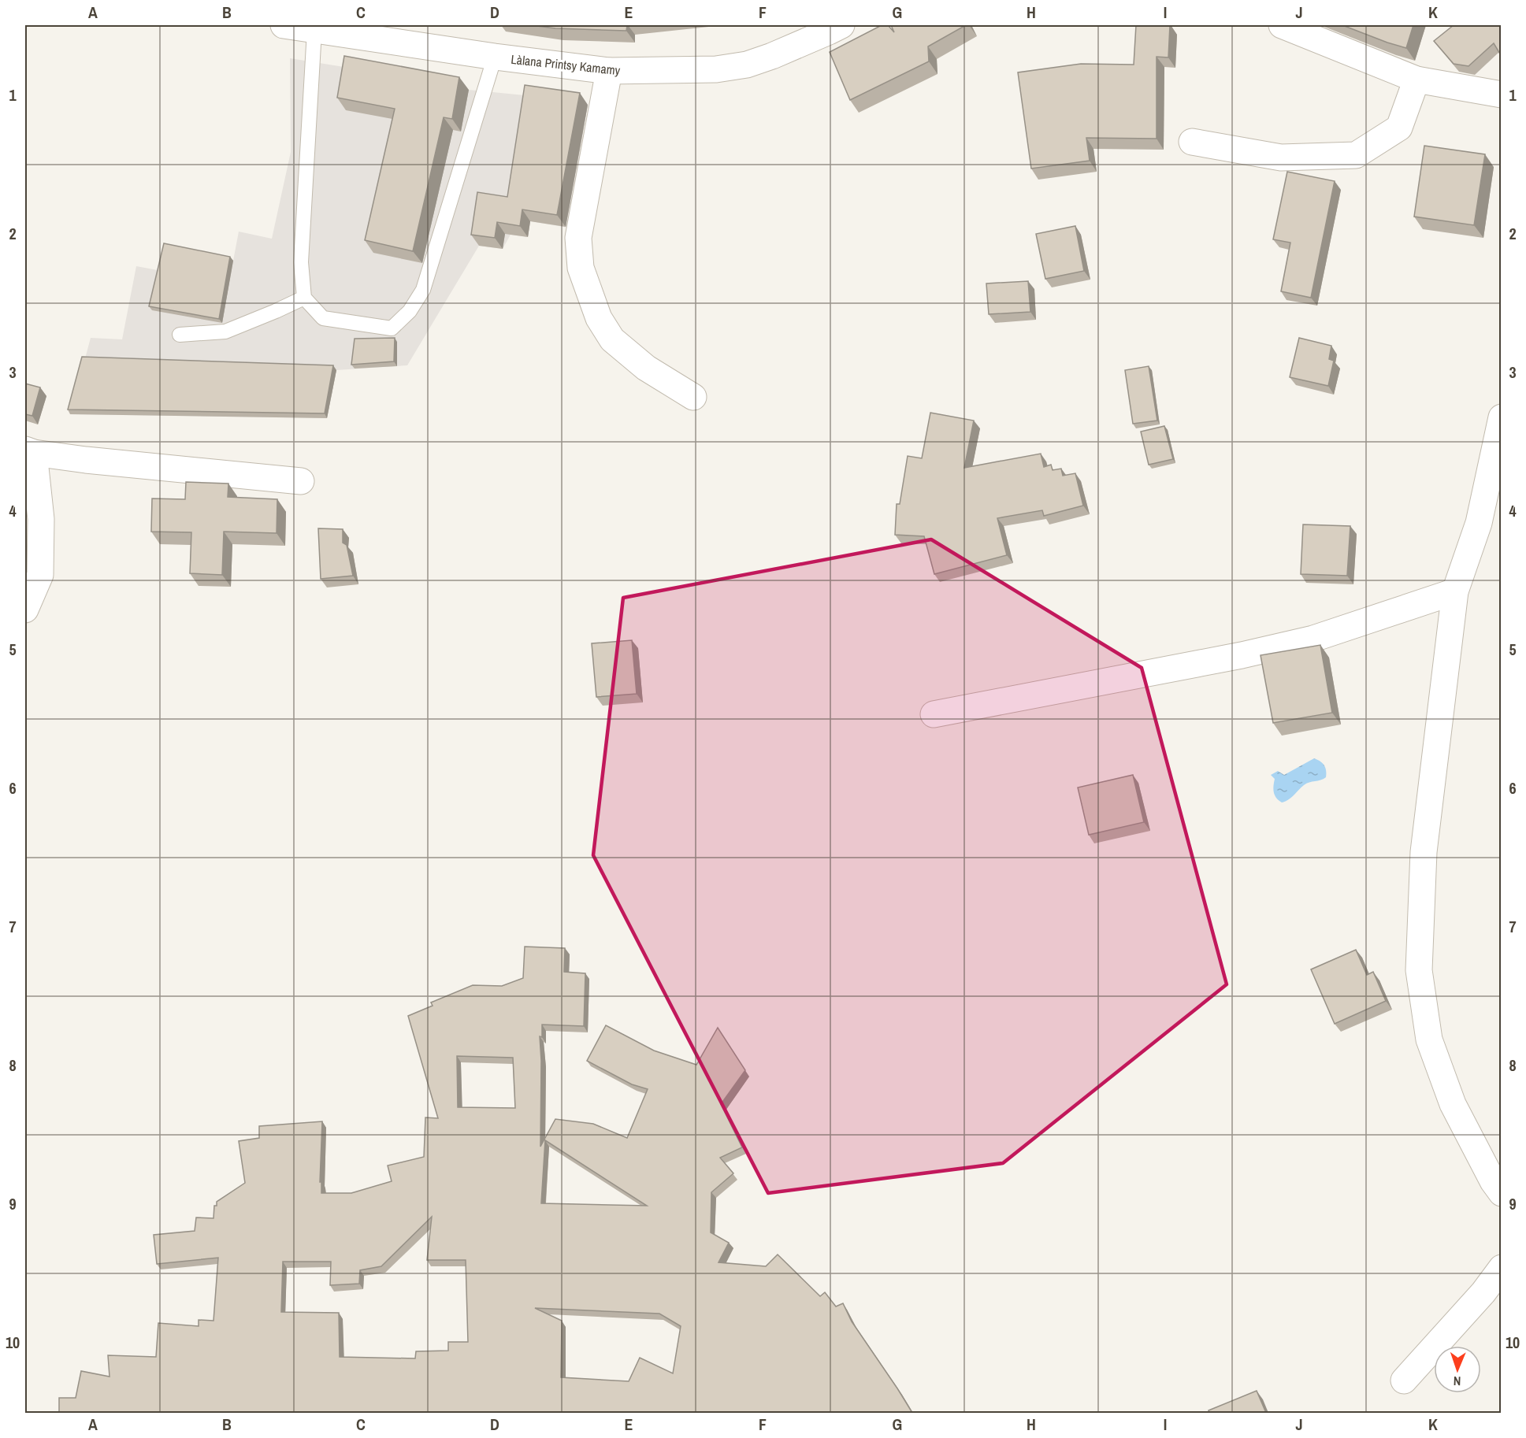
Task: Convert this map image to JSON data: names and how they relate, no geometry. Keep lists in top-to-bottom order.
{
  "streets": {
    "street": ["Làlana Printsy Kamamy"]
  },
  "north": "bottom",
  "grid": {
    "columns": [
      "A",
      "B",
      "C",
      "D",
      "E",
      "F",
      "G",
      "H",
      "I",
      "J",
      "K"
    ],
    "rows": [
      "1",
      "2",
      "3",
      "4",
      "5",
      "6",
      "7",
      "8",
      "9",
      "10"
    ]
  }
}
